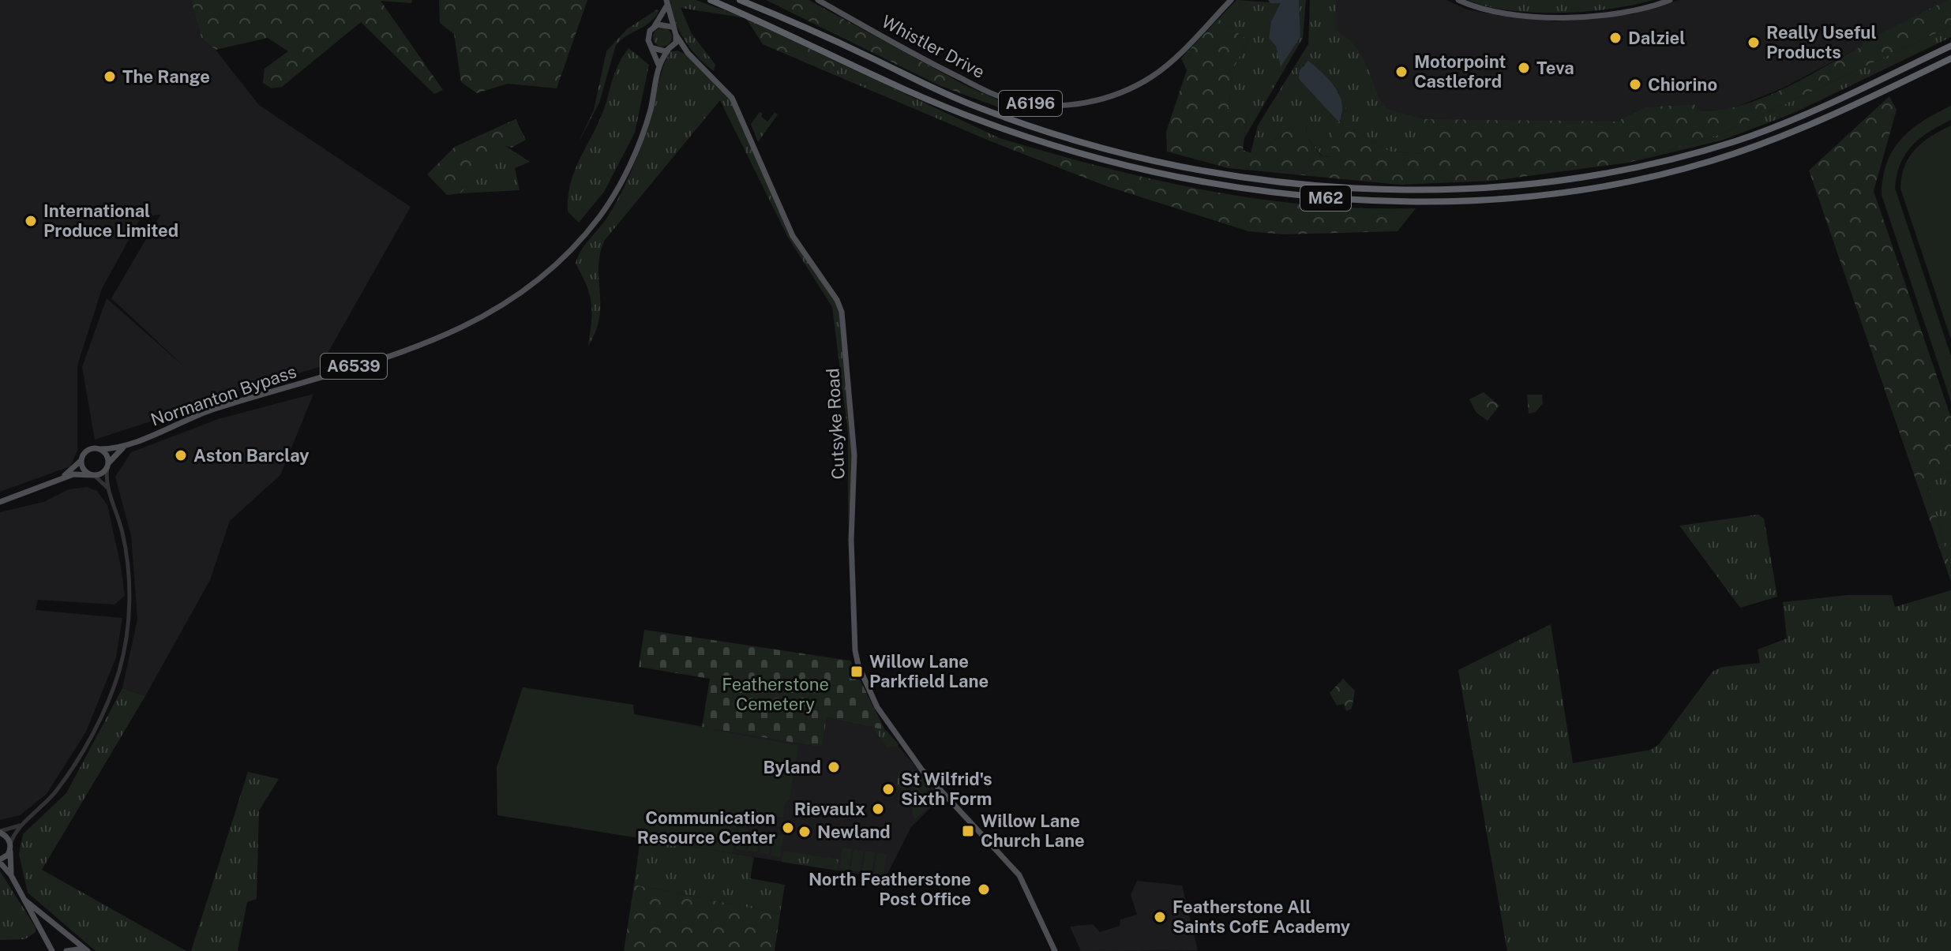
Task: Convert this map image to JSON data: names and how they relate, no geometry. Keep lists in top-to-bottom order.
{
  "streets": {
    "highway": ["M62"],
    "main road": [
      "Whistler Drive",
      "A6196",
      "A6539",
      "Normanton Bypass",
      "Cutsyke Road"
    ]
  },
  "crossings": [
    ["A6539", "Normanton Bypass"],
    ["A6539", "Cutsyke Road"]
  ],
  "parks": ["Featherstone Cemetery"],
  "places": {
    "other": [
      "Dalziel",
      "Really Useful Products",
      "Teva",
      "Motorpoint Castleford",
      "The Range",
      "Chiorino",
      "International Produce Limited",
      "Aston Barclay",
      "Byland",
      "St Wilfrid's Sixth Form",
      "Rievaulx",
      "Communication Resource Center",
      "Newland",
      "North Featherstone Post Office",
      "Featherstone All Saints CofE Academy"
    ],
    "transit": ["Willow Lane Parkfield Lane", "Willow Lane Church Lane"]
  }
}
